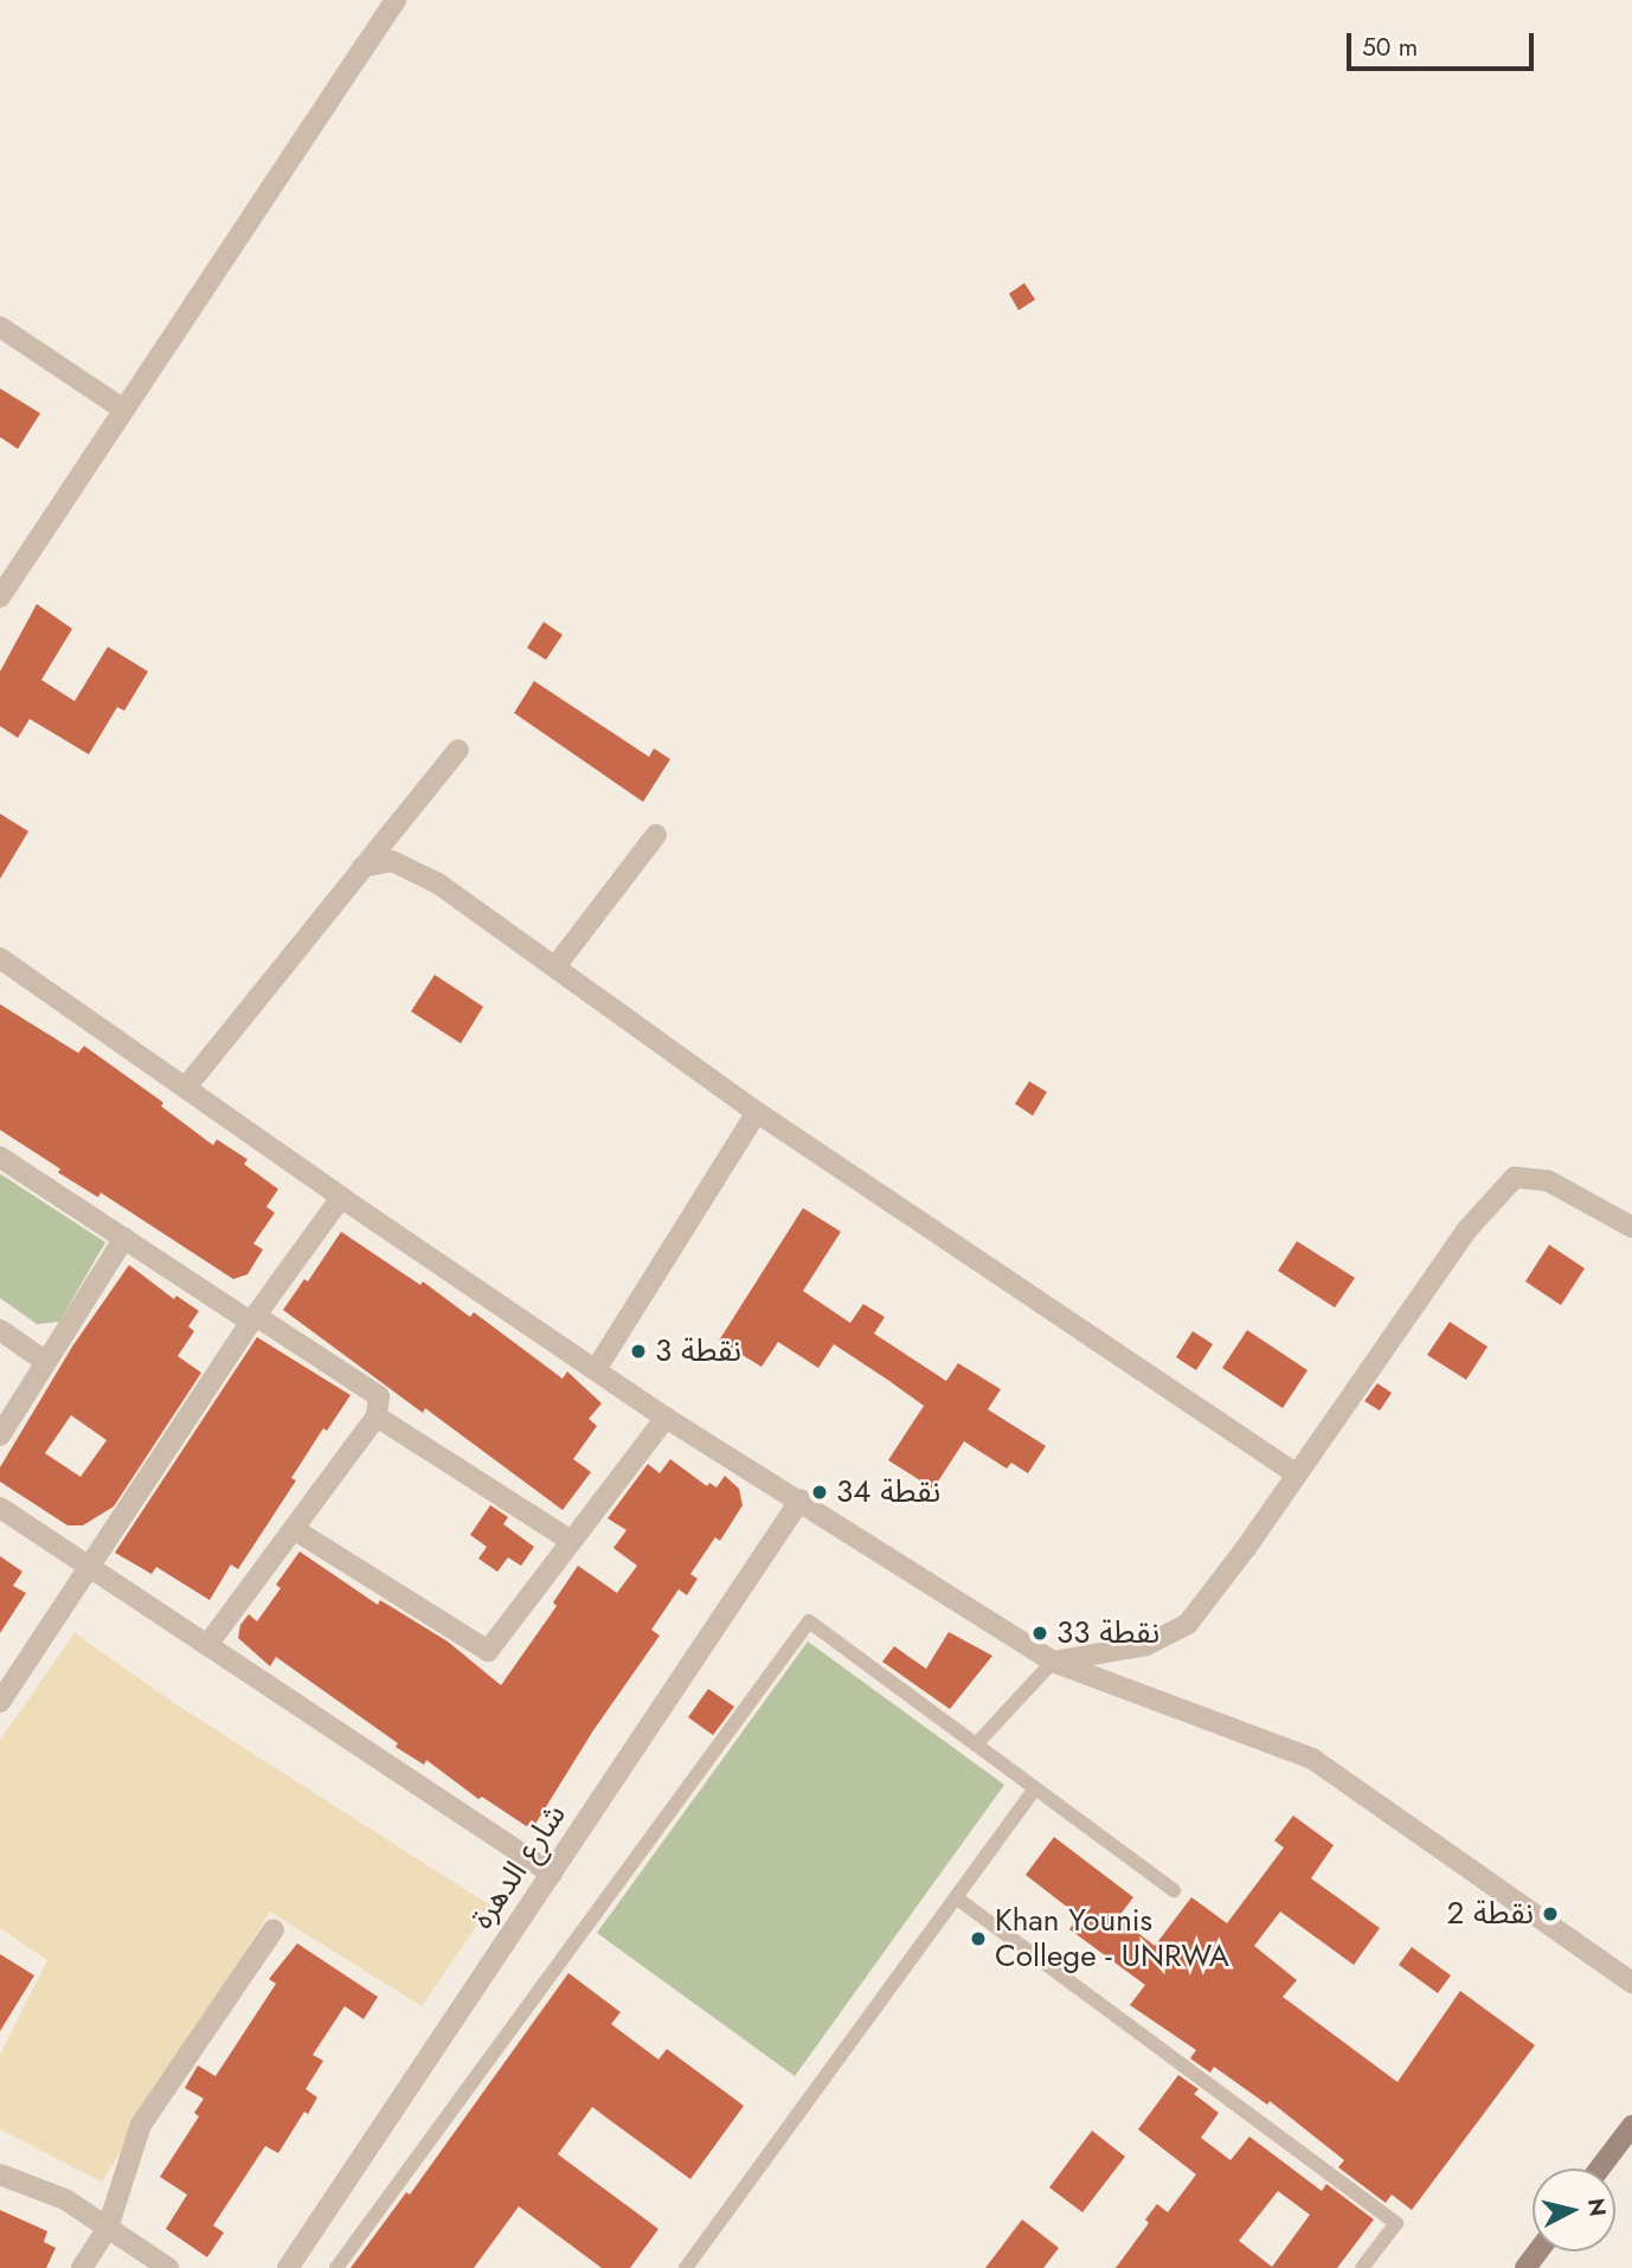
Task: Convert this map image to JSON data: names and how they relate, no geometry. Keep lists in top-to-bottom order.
{
  "streets": {
    "street": ["شارع الدهرة"]
  },
  "places": [
    "نقطة 3",
    "نقطة 34",
    "نقطة 33",
    "نقطة 2",
    "Khan Younis College - UNRWA"
  ],
  "scale_bar": "50 m",
  "north": "right"
}
